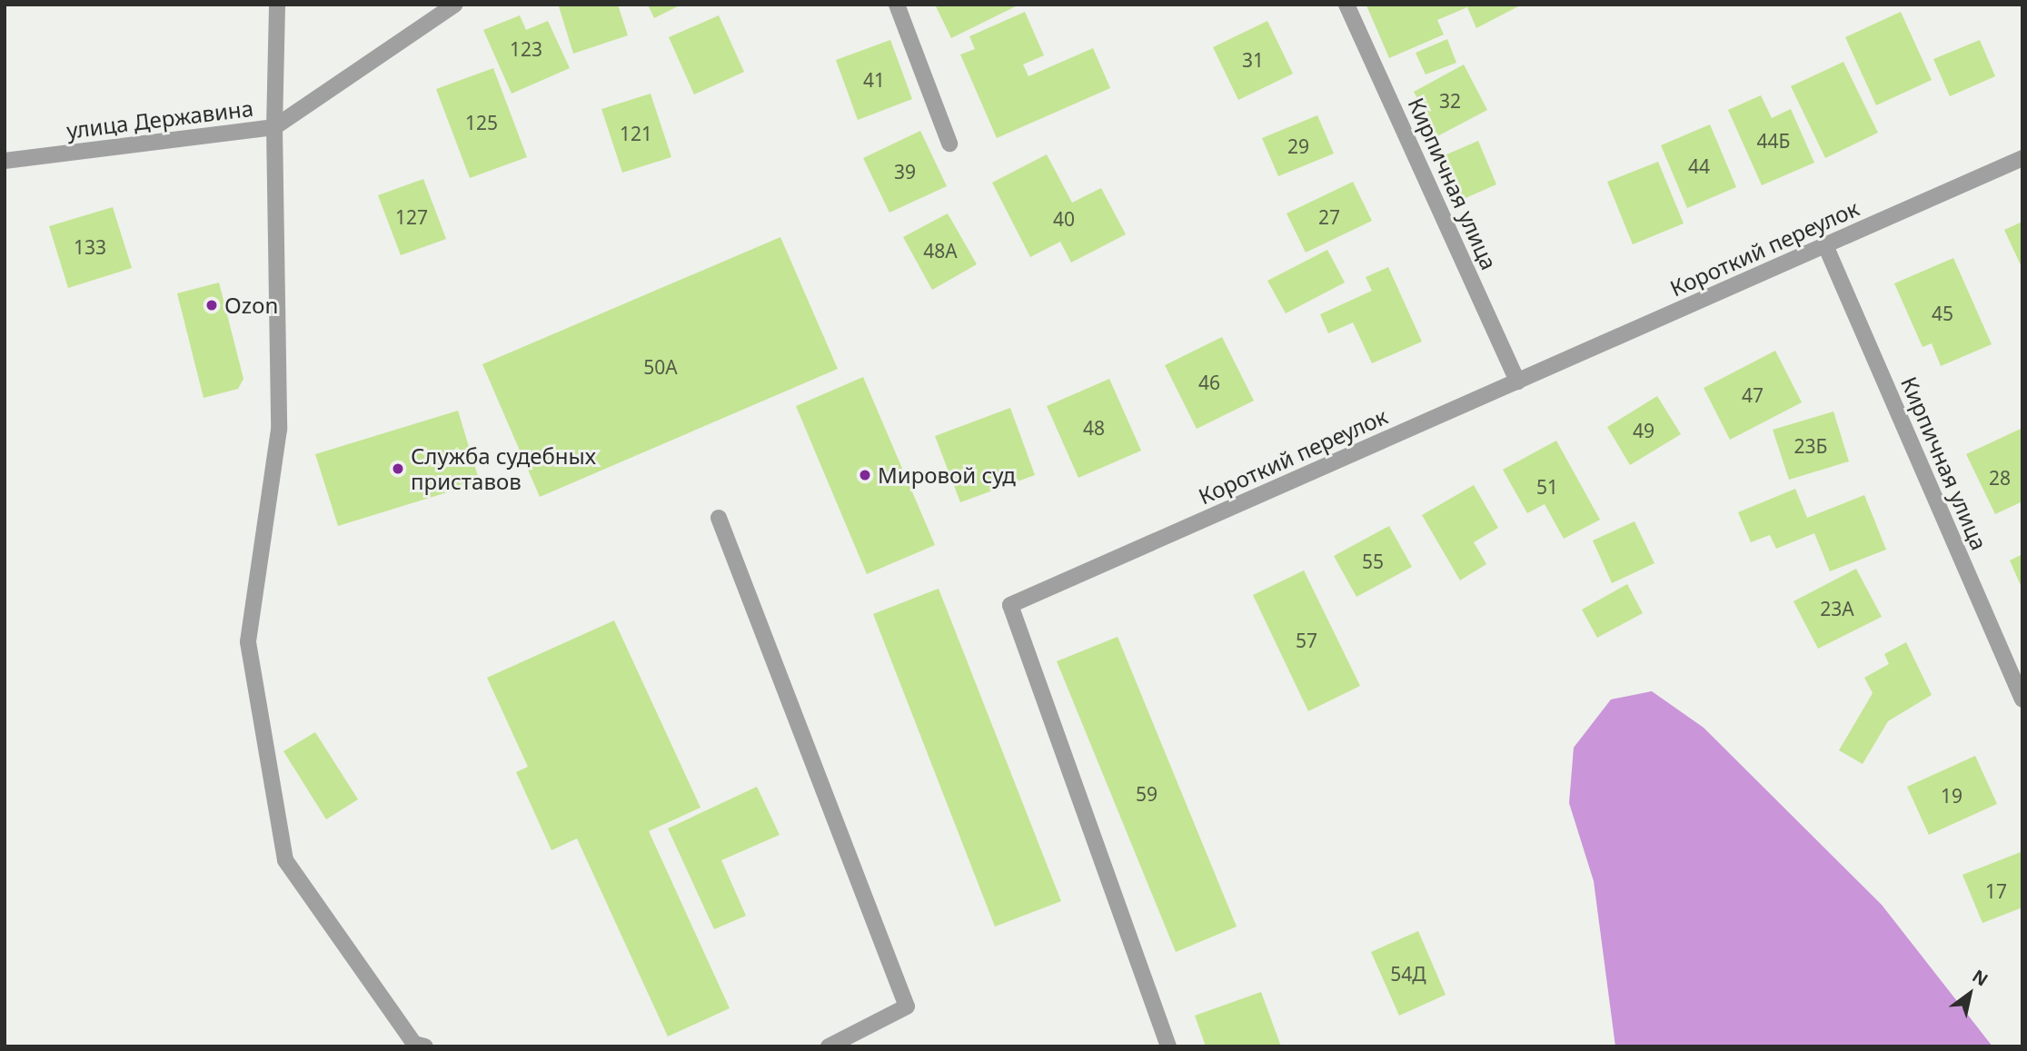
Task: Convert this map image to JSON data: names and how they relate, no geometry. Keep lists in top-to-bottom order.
{
  "streets": {
    "street": ["улица Державина", "Кирпичная улица", "Короткий переулок"]
  },
  "crossings": [
    ["Кирпичная улица", "Короткий переулок"]
  ],
  "places": ["Ozon", "Служба судебных приставов", "Мировой суд"],
  "house_numbers": [
    "123",
    "31",
    "41",
    "32",
    "125",
    "121",
    "44Б",
    "29",
    "44",
    "39",
    "127",
    "27",
    "40",
    "133",
    "48А",
    "45",
    "50А",
    "46",
    "47",
    "48",
    "49",
    "23Б",
    "28",
    "51",
    "55",
    "23А",
    "57",
    "59",
    "19",
    "17",
    "54Д"
  ],
  "north": "top right"
}
